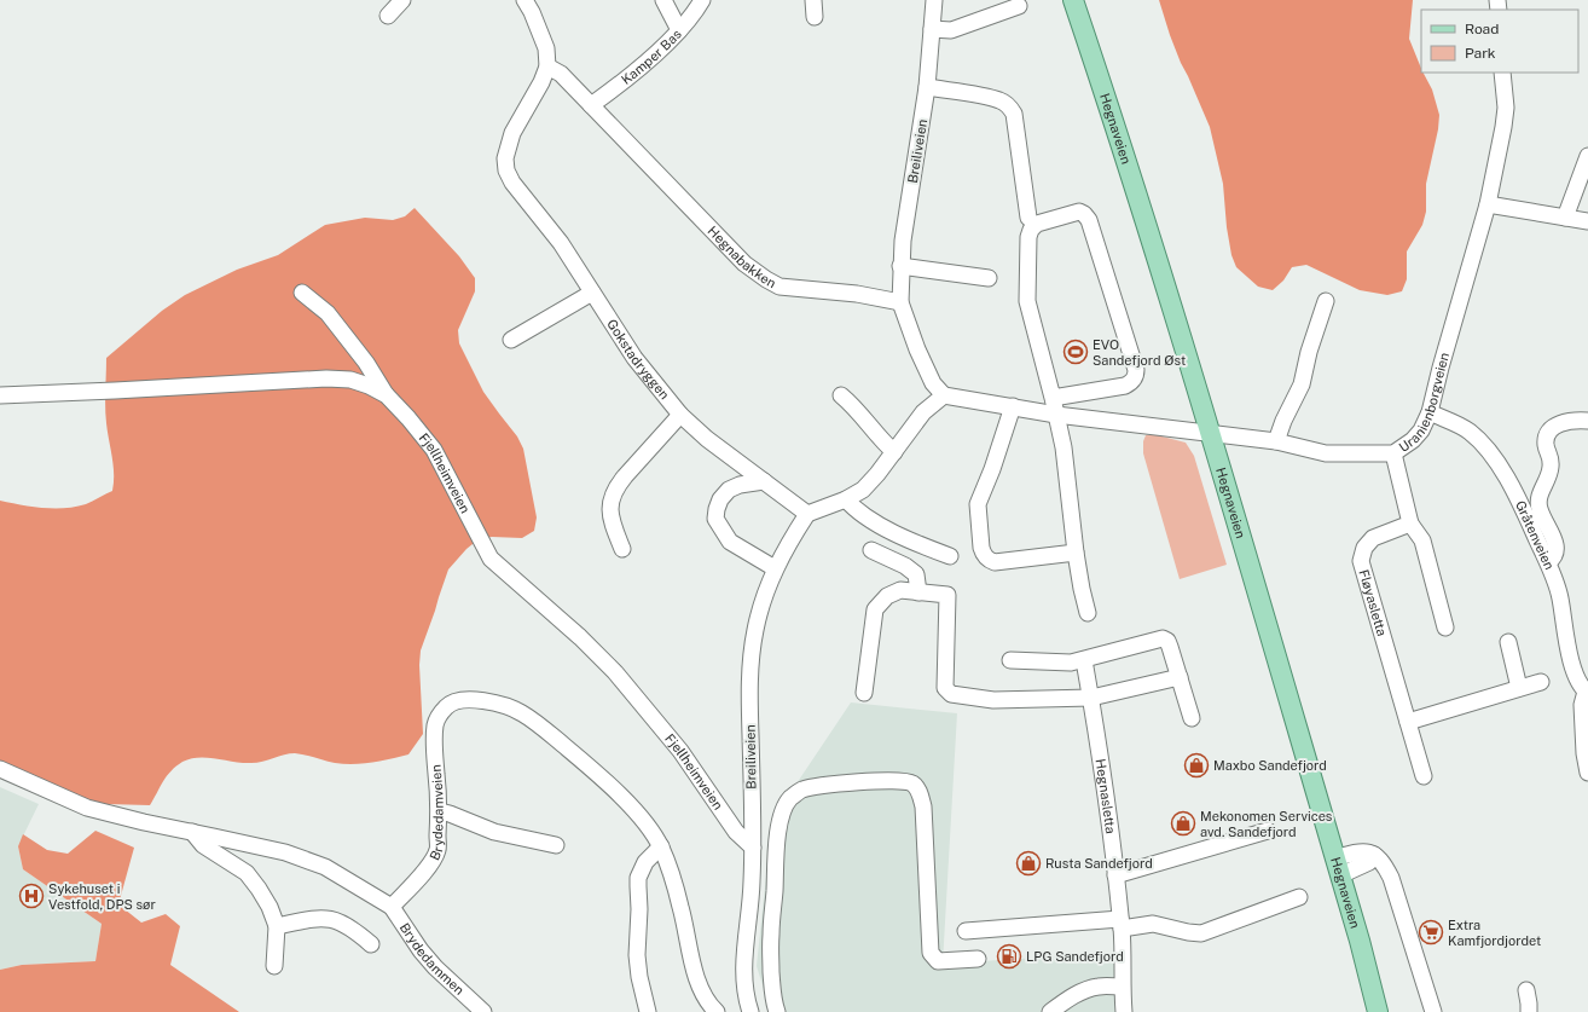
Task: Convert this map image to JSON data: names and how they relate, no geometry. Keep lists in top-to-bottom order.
{
  "streets": {
    "main road": ["Hegnaveien"],
    "street": [
      "Kamper Bas",
      "Breiliveien",
      "Hegnabakken",
      "Gokstadryggen",
      "Uranienborgveien",
      "Fjellheimveien",
      "Gråtenveien",
      "Fløyasletta",
      "Hegnasletta",
      "Brydedamveien",
      "Brydedammen"
    ]
  },
  "crossings": [
    ["Kamper Bas", "Hegnabakken"],
    ["Hegnaveien", "Uranienborgveien"],
    ["Breiliveien", "Hegnabakken"],
    ["Breiliveien", "Gokstadryggen"],
    ["Breiliveien", "Fjellheimveien"],
    ["Hegnabakken", "Gokstadryggen"],
    ["Uranienborgveien", "Gråtenveien"],
    ["Brydedamveien", "Brydedammen"]
  ],
  "places": {
    "sports": ["EVO Sandefjord Øst"],
    "shop": ["Maxbo Sandefjord", "Mekonomen Services avd. Sandefjord", "Rusta Sandefjord"],
    "hospital": ["Sykehuset i Vestfold, DPS sør"],
    "supermarket": ["Extra Kamfjordjordet"],
    "fuel station": ["LPG Sandefjord"]
  },
  "legend": ["Road", "Park"]
}
